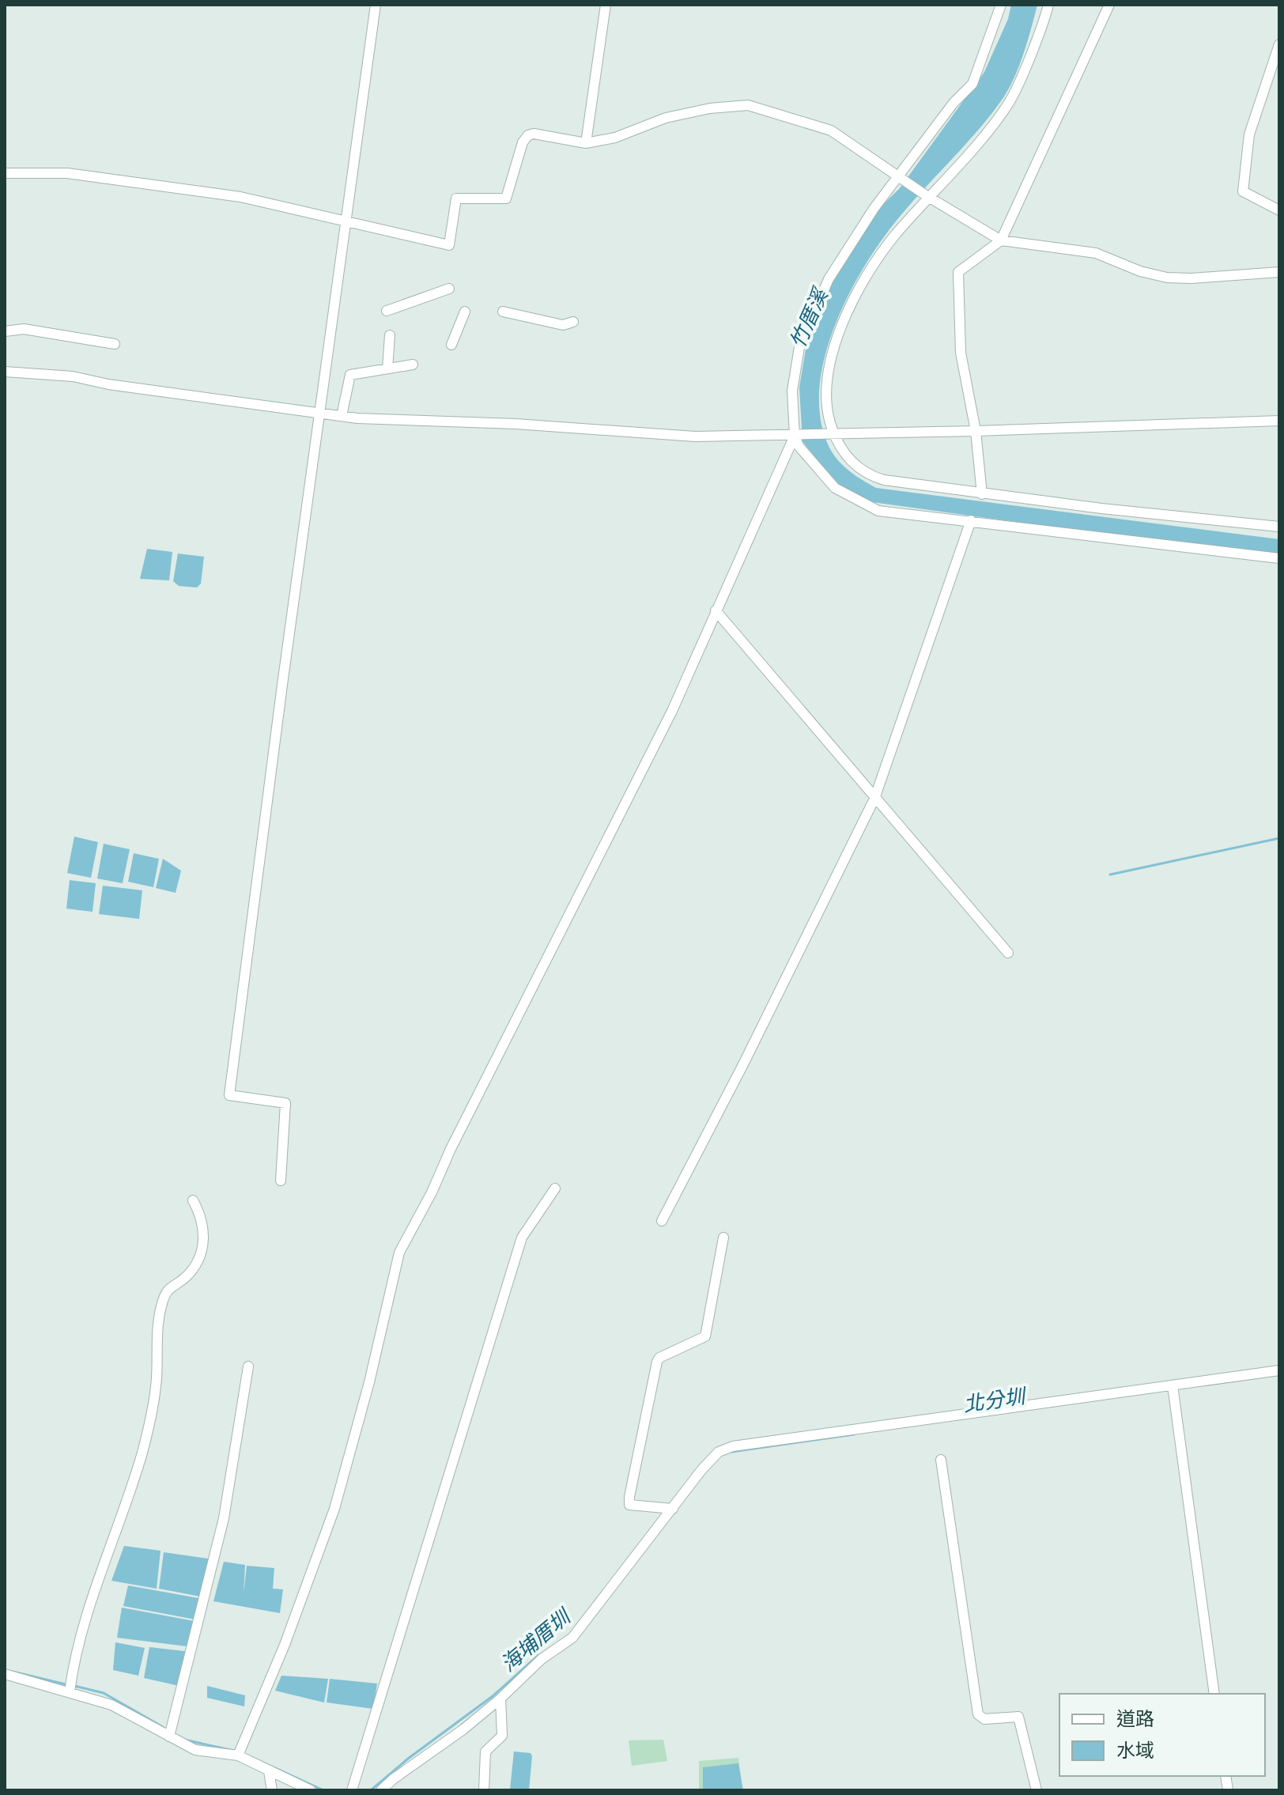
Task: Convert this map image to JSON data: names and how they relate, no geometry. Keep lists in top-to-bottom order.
{
  "water": ["竹厝溪", "北分圳", "海埔厝圳"],
  "legend": ["道路", "水域"]
}
